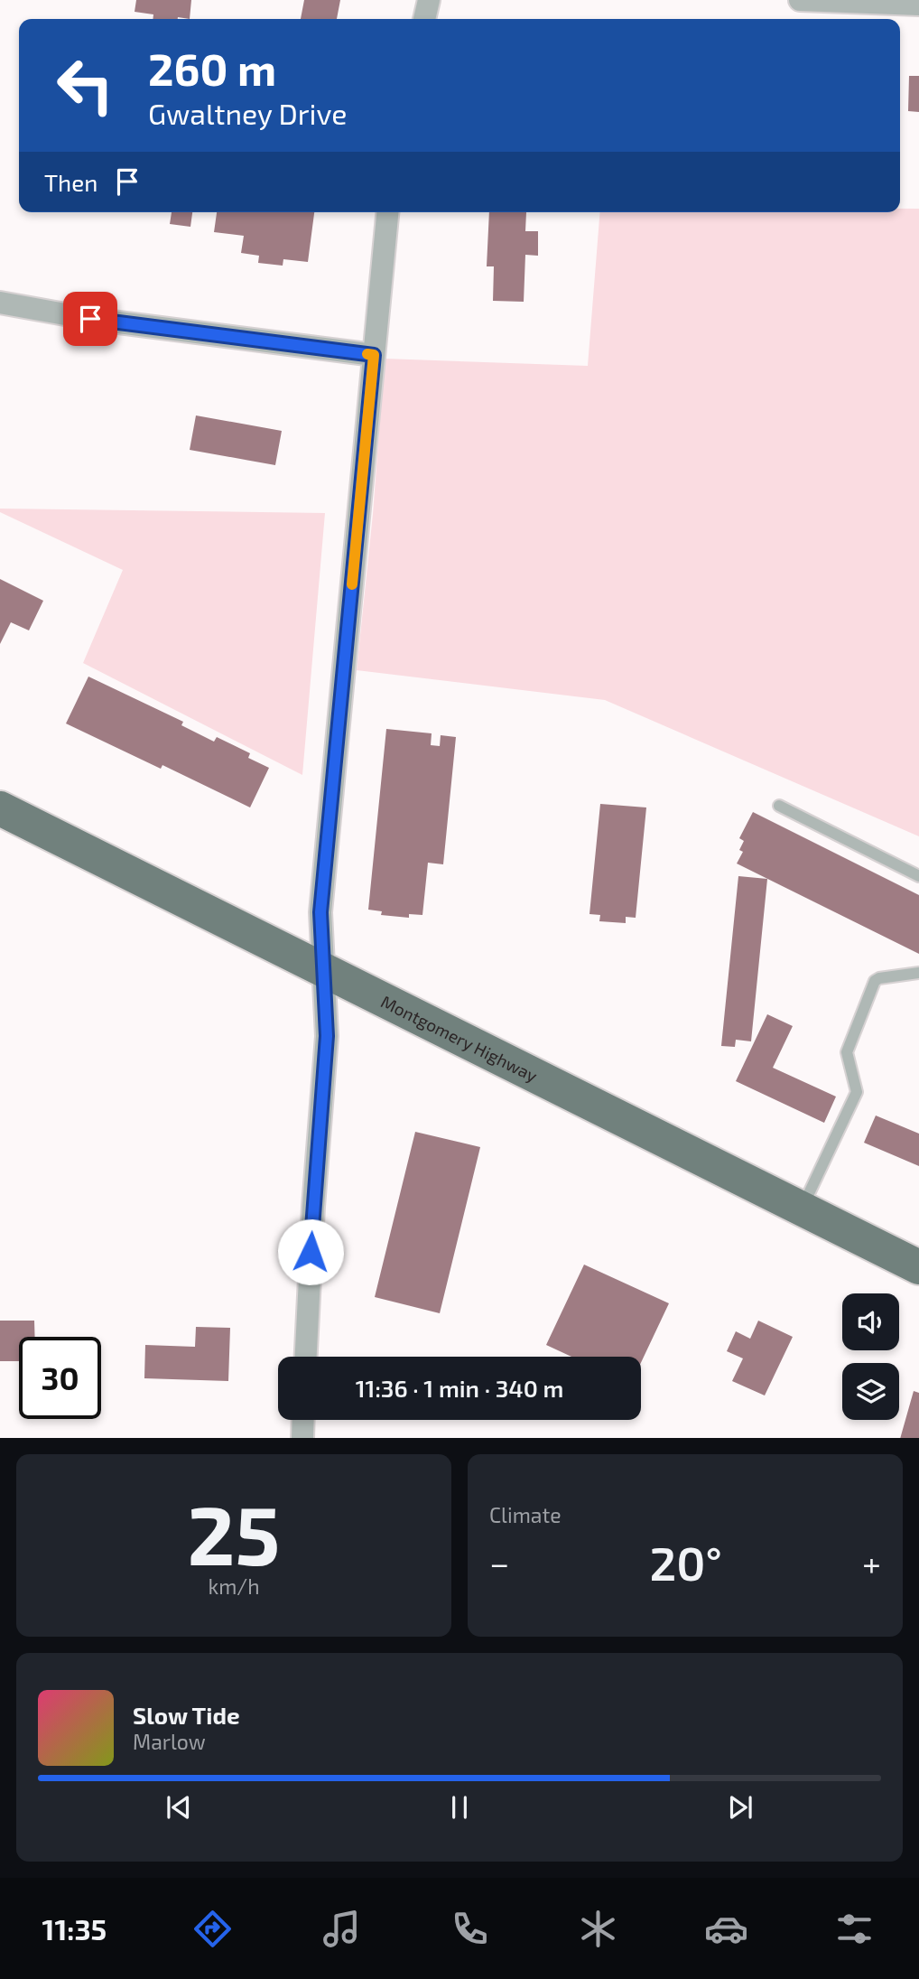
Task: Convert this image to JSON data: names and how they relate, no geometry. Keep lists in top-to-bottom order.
{
  "streets": {
    "main road": ["Montgomery Highway"]
  },
  "page": {
    "turn": ["260 m", "Gwaltney Drive"],
    "then": "Then",
    "limit": "30",
    "trip": "11:36 · 1 min · 340 m",
    "tile": [
      ["25", "km/h"],
      "Climate"
    ],
    "heat": ["−", "20°", "+"],
    "song": ["Slow Tide", "Marlow"],
    "tabs": "11:35"
  }
}
